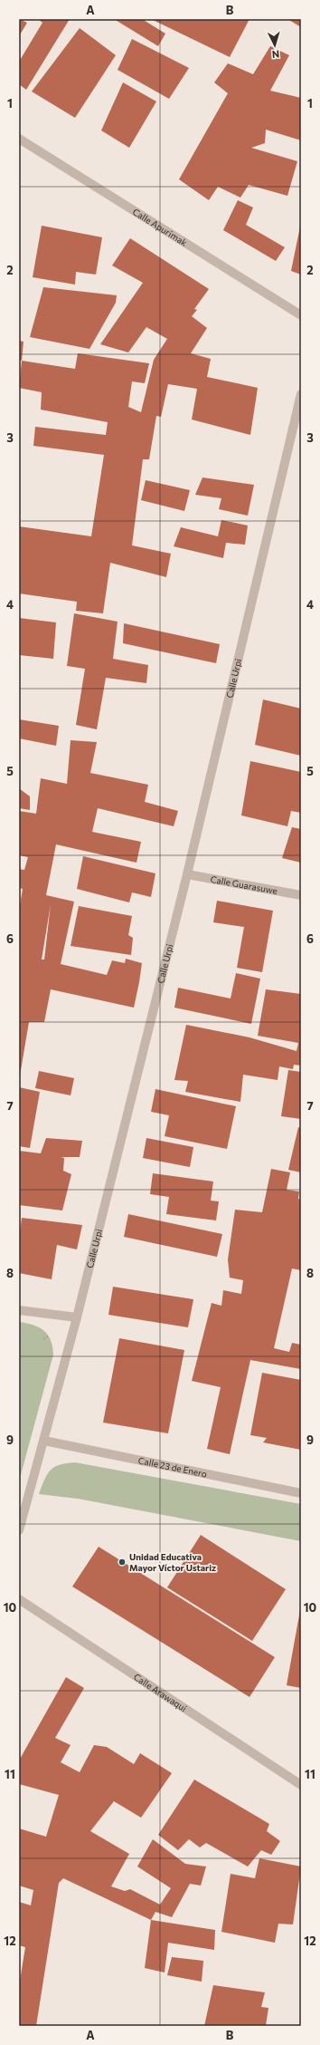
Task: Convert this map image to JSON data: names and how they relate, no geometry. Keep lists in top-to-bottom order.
{
  "streets": {
    "street": [
      "Calle Apurimak",
      "Calle Urpi",
      "Calle Guarasuwe",
      "Calle 23 de Enero",
      "Calle Arawaqui"
    ]
  },
  "crossings": [
    ["Calle Urpi", "Calle Guarasuwe"],
    ["Calle Urpi", "Calle 23 de Enero"]
  ],
  "places": ["Unidad Educativa Mayor Víctor Ustariz"],
  "north": "bottom",
  "grid": {
    "columns": ["A", "B"],
    "rows": [
      "1",
      "2",
      "3",
      "4",
      "5",
      "6",
      "7",
      "8",
      "9",
      "10",
      "11",
      "12"
    ]
  }
}
